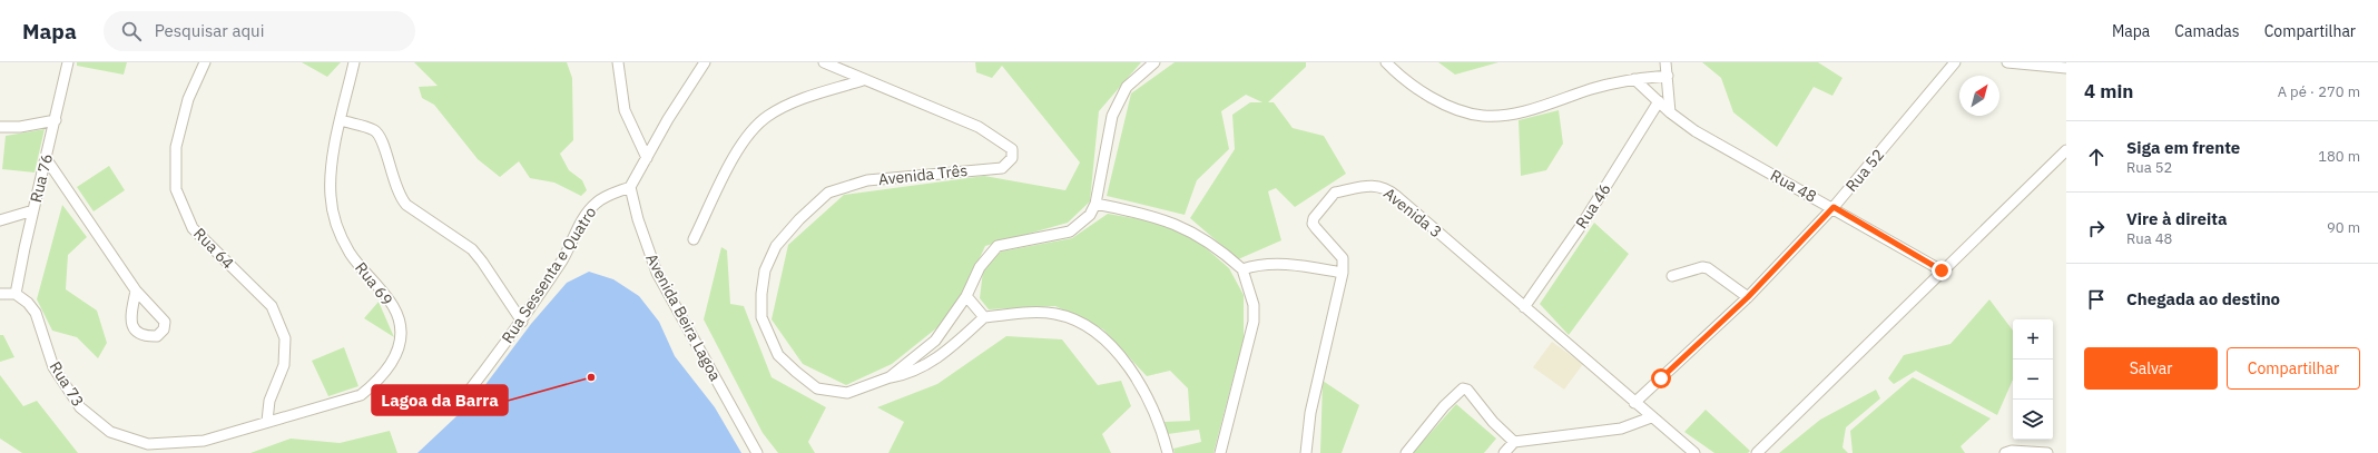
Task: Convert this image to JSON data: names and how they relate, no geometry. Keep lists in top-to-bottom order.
{
  "streets": {
    "street": [
      "Rua 52",
      "Avenida Três",
      "Rua 76",
      "Rua 48",
      "Rua 46",
      "Avenida 3",
      "Rua 64",
      "Rua Sessenta e Quatro",
      "Rua 69",
      "Avenida Beira Lagoa",
      "Rua 73"
    ]
  },
  "crossings": [
    ["Rua 52", "Rua 48"],
    ["Rua 52", "Avenida 3"],
    ["Rua 76", "Rua 73"],
    ["Rua 48", "Rua 46"],
    ["Rua 46", "Avenida 3"],
    ["Rua 64", "Rua 69"],
    ["Rua 64", "Rua 73"],
    ["Rua Sessenta e Quatro", "Avenida Beira Lagoa"],
    ["Rua 69", "Rua 73"]
  ],
  "places": ["Lagoa da Barra"],
  "north": "top right",
  "page": {
    "header": "Mapa",
    "search": "Pesquisar aqui",
    "nav": ["Mapa", "Camadas", "Compartilhar"],
    "heading": ["4 min", "A pé · 270 m"],
    "list": [
      ["Siga em frente", "Rua 52", "180 m"],
      ["Vire à direita", "Rua 48", "90 m"],
      "Chegada ao destino"
    ],
    "map_buttons": ["+", "−"],
    "buttons": ["Salvar", "Compartilhar"]
  }
}
